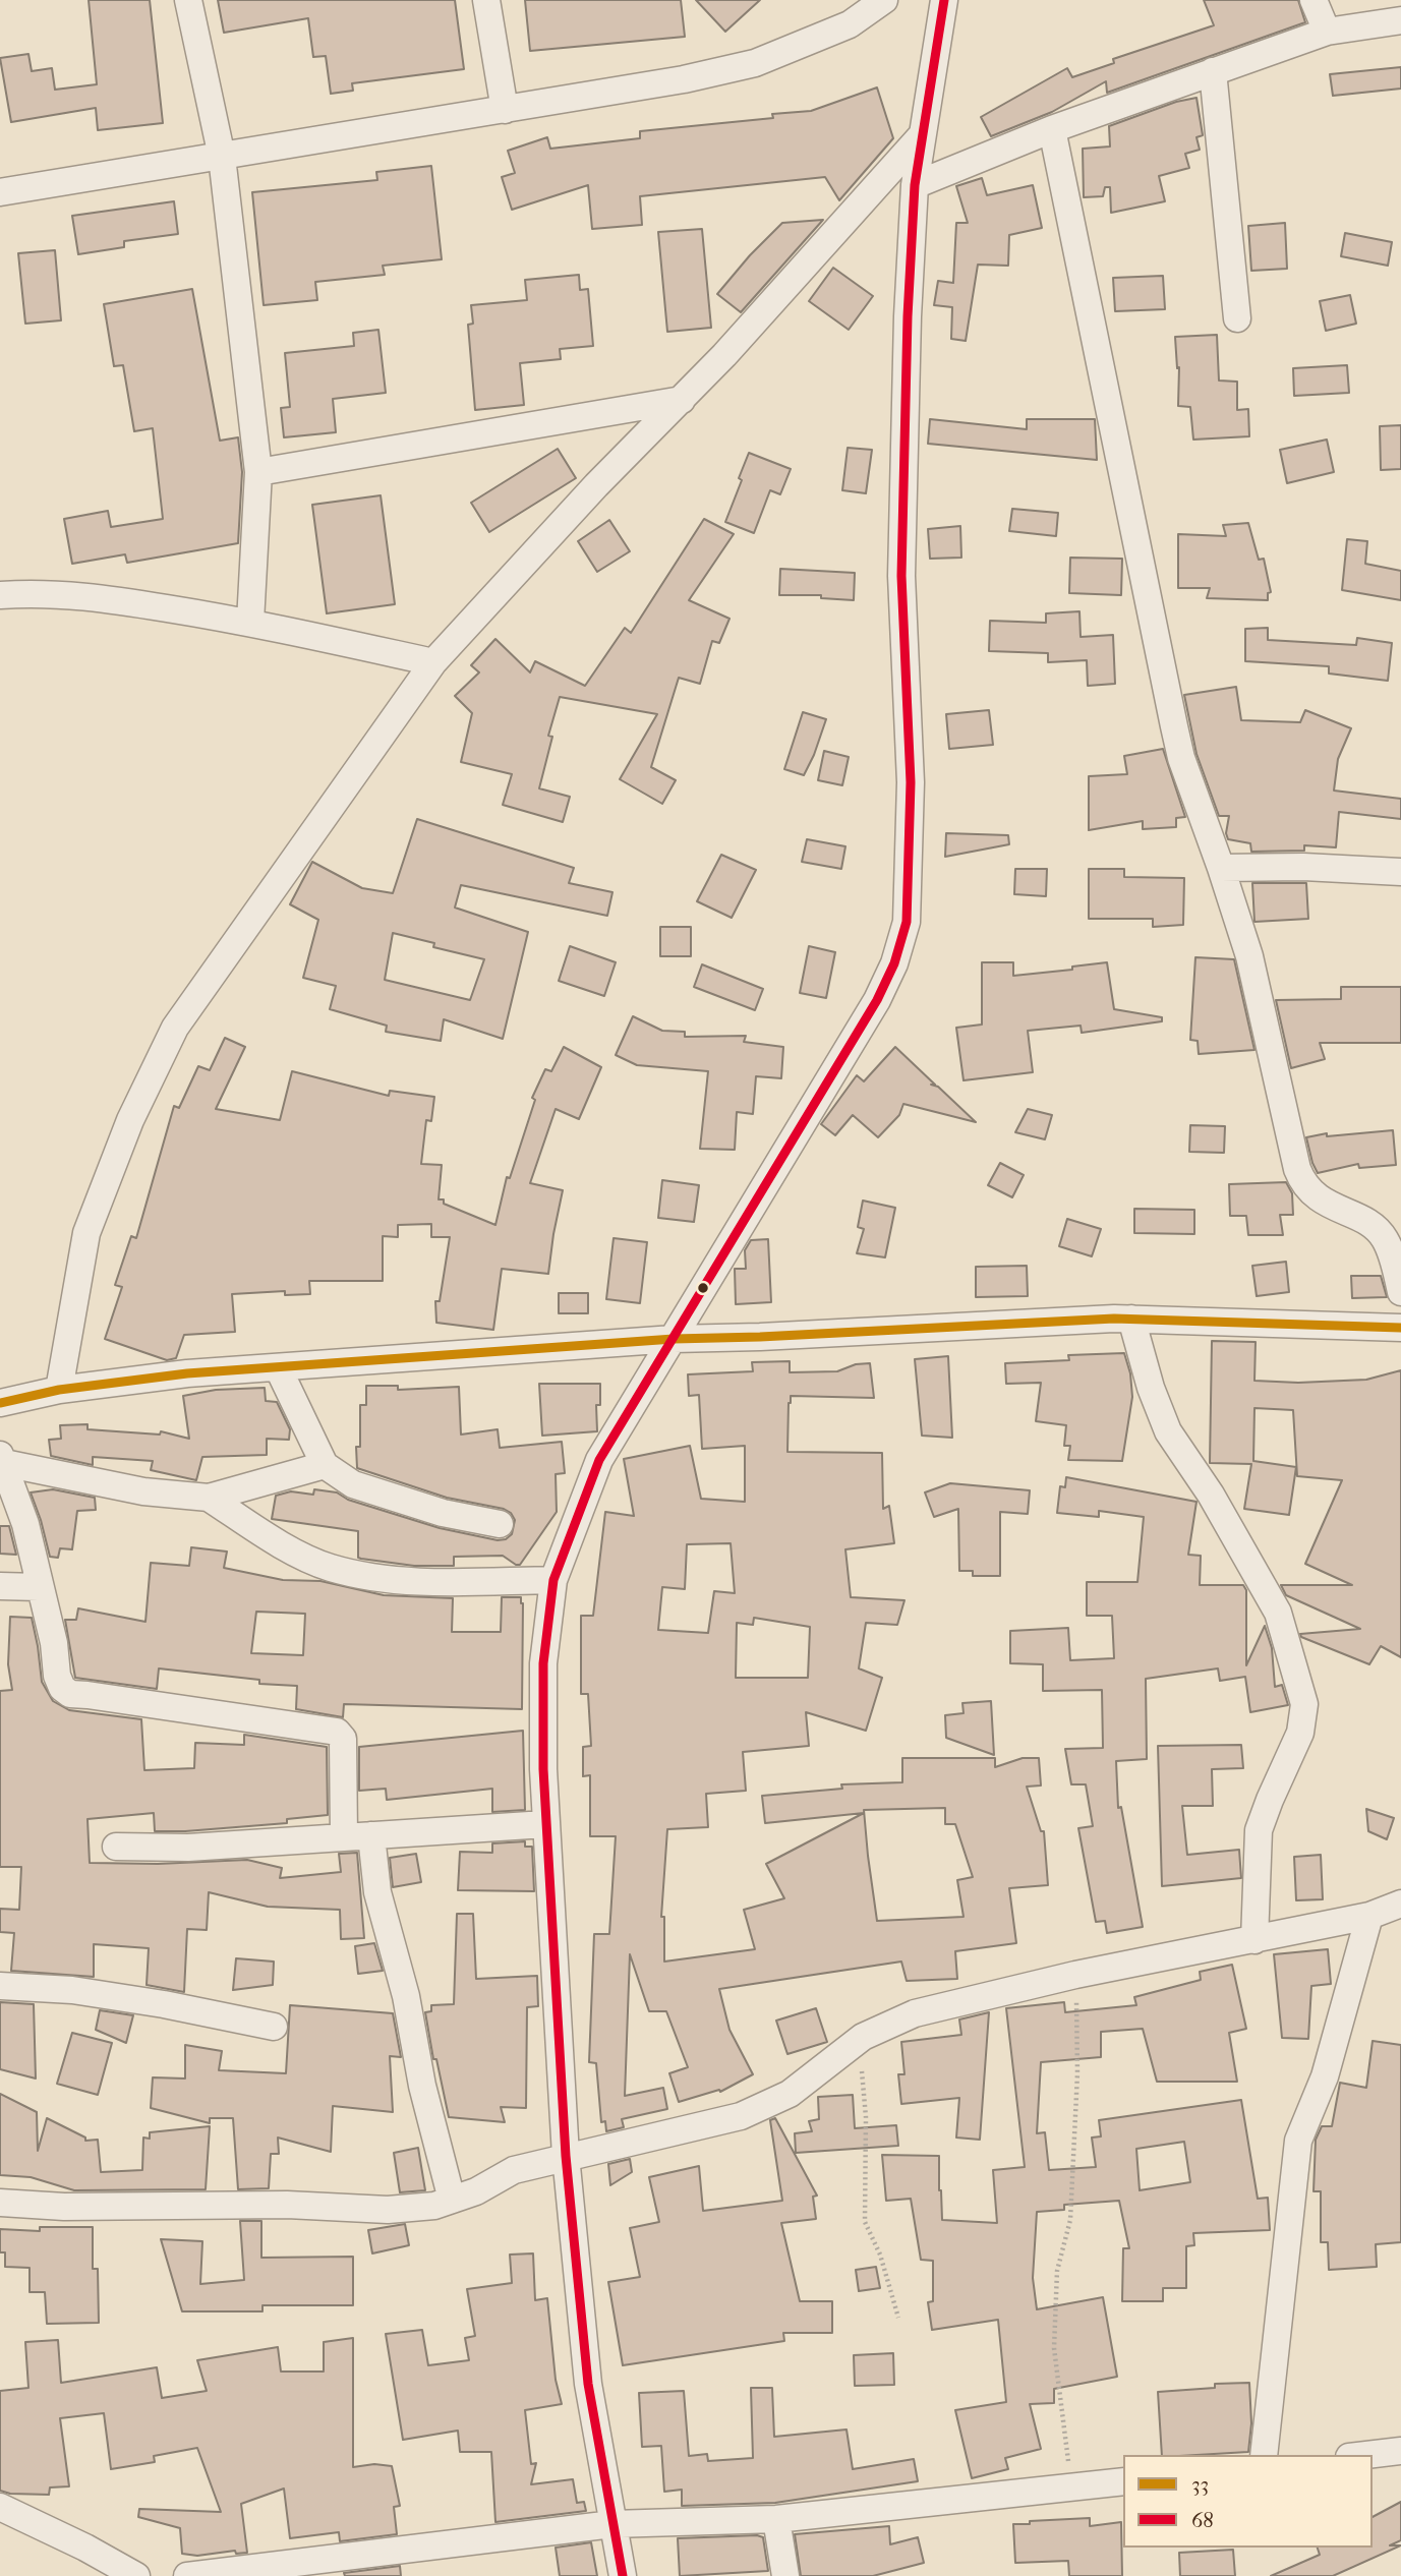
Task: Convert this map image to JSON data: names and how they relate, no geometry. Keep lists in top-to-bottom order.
{
  "lines": ["transit line 68", "transit line 33"],
  "legend": ["33", "68"]
}
